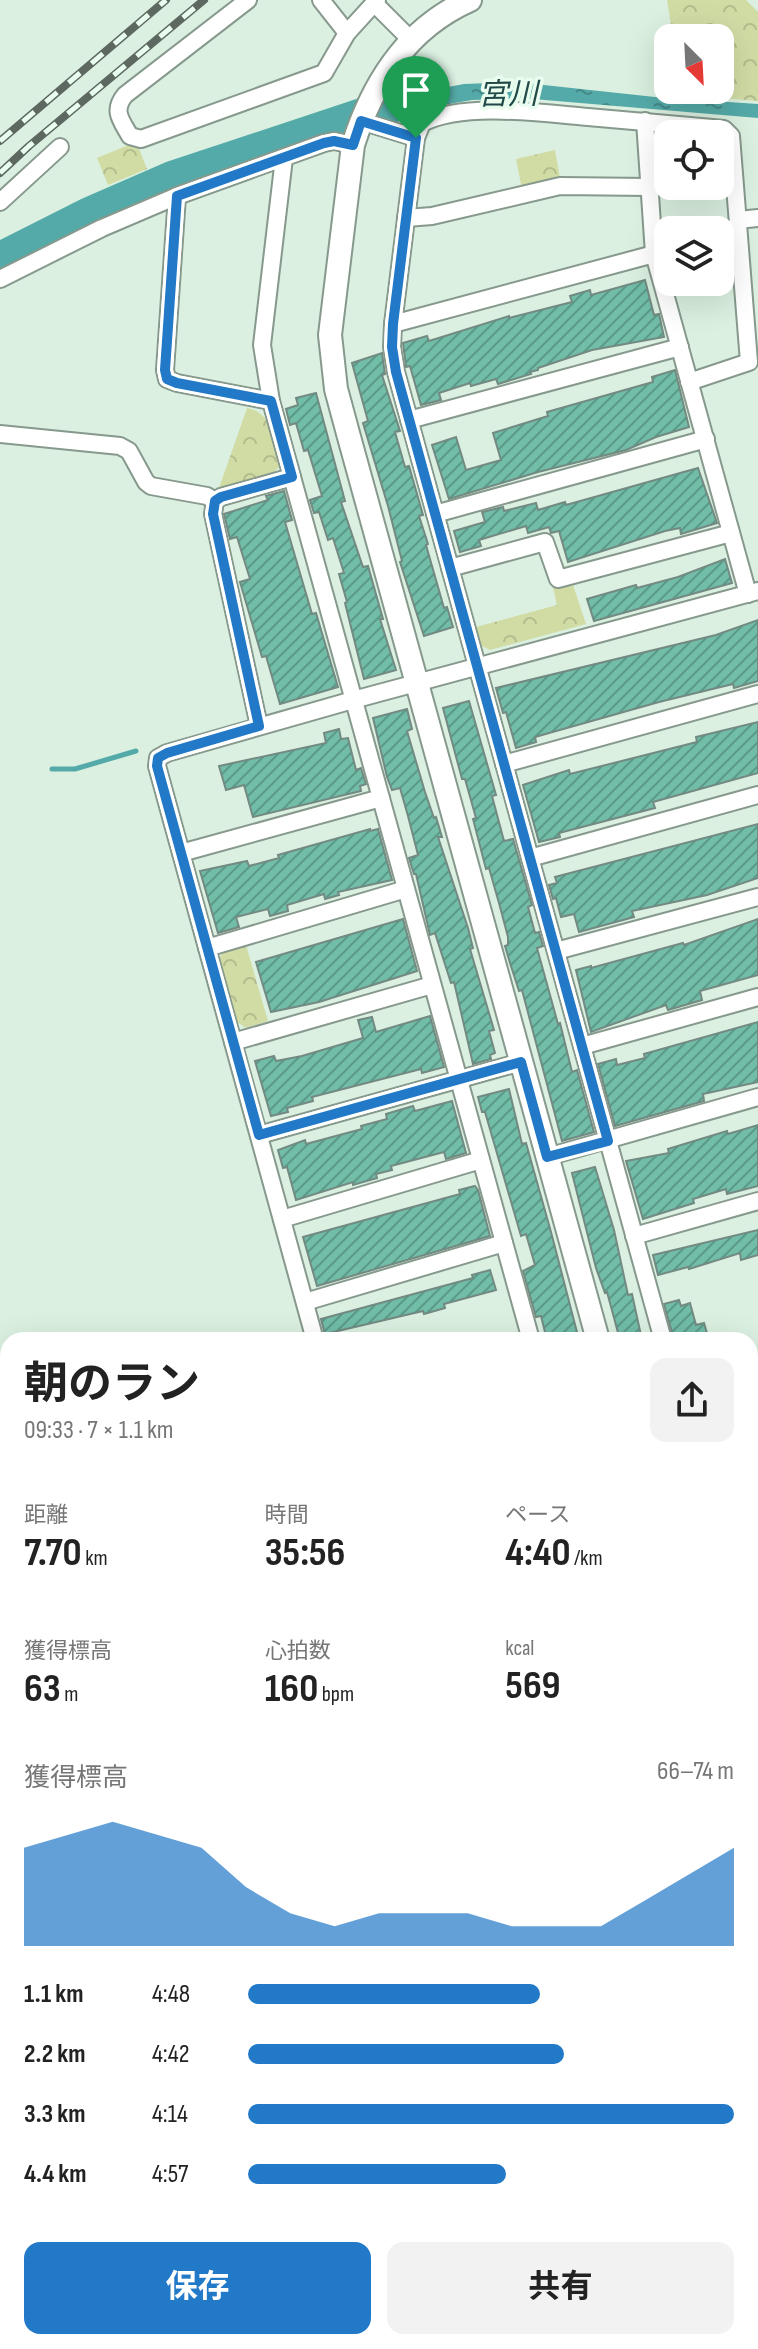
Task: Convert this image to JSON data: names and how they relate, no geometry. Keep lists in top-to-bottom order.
{
  "water": ["宮川"],
  "north": "bottom right",
  "page": {
    "heading": ["朝のラン", "09:33 · 7 × 1.1 km"],
    "stats": [
      ["距離", "7.70 km"],
      ["時間", "35:56"],
      ["ペース", "4:40 /km"],
      ["獲得標高", "63 m"],
      ["心拍数", "160 bpm"],
      ["kcal", "569"]
    ],
    "chart": ["獲得標高", "66–74 m"],
    "list": [
      {
        "name": "1.1 km",
        "note": "4:48"
      },
      {
        "name": "2.2 km",
        "note": "4:42"
      },
      {
        "name": "3.3 km",
        "note": "4:14"
      },
      {
        "name": "4.4 km",
        "note": "4:57"
      }
    ],
    "buttons": ["保存", "共有"]
  }
}
